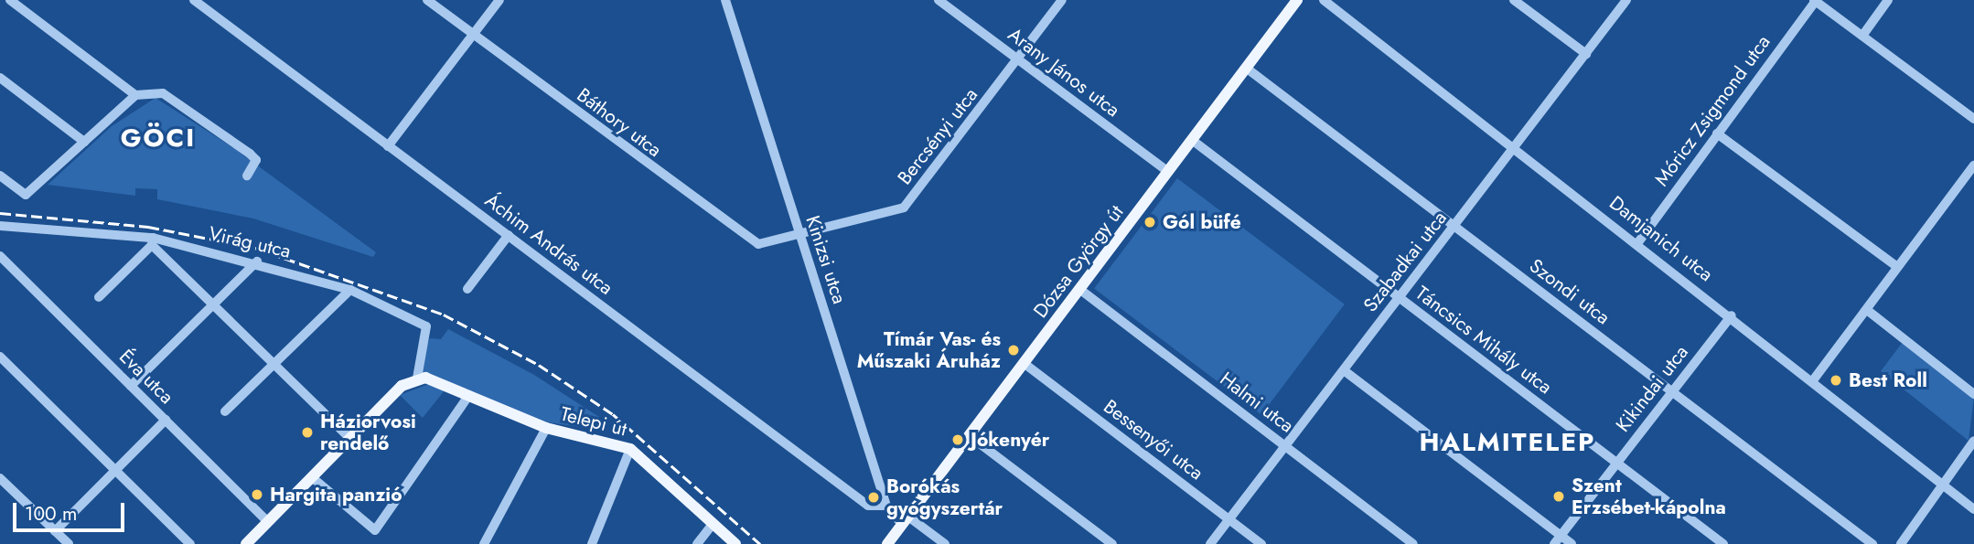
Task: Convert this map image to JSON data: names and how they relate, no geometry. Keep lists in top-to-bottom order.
{
  "streets": {
    "main road": ["Dózsa György út", "Telepi út"],
    "street": [
      "Arany János utca",
      "Móricz Zsigmond utca",
      "Báthory utca",
      "Bercsényi utca",
      "Damjanich utca",
      "Virág utca",
      "Áchim András utca",
      "Kinizsi utca",
      "Szabadkai utca",
      "Szondi utca",
      "Táncsics Mihály utca",
      "Éva utca",
      "Kikindai utca",
      "Halmi utca",
      "Bessenyői utca"
    ]
  },
  "crossings": [
    ["Arany János utca", "Bercsényi utca"],
    ["Arany János utca", "Dózsa György út"],
    ["Móricz Zsigmond utca", "Damjanich utca"],
    ["Báthory utca", "Bercsényi utca"],
    ["Báthory utca", "Kinizsi utca"],
    ["Bercsényi utca", "Kinizsi utca"],
    ["Damjanich utca", "Szabadkai utca"],
    ["Damjanich utca", "Kikindai utca"],
    ["Virág utca", "Telepi út"],
    ["Áchim András utca", "Kinizsi utca"],
    ["Kinizsi utca", "Dózsa György út"],
    ["Dózsa György út", "Szondi utca"],
    ["Dózsa György út", "Táncsics Mihály utca"],
    ["Dózsa György út", "Halmi utca"],
    ["Dózsa György út", "Bessenyői utca"],
    ["Szabadkai utca", "Szondi utca"],
    ["Szabadkai utca", "Táncsics Mihály utca"],
    ["Szabadkai utca", "Halmi utca"],
    ["Szabadkai utca", "Bessenyői utca"],
    ["Szondi utca", "Kikindai utca"],
    ["Táncsics Mihály utca", "Kikindai utca"]
  ],
  "districts": ["GÖCI", "HALMITELEP"],
  "places": [
    "Gól büfé",
    "Tímár Vas- és Műszaki Áruház",
    "Best Roll",
    "Háziorvosi rendelő",
    "Jókenyér",
    "Hargita panzió",
    "Szent Erzsébet-kápolna",
    "Borókás gyógyszertár"
  ],
  "scale_bar": "100 m"
}
